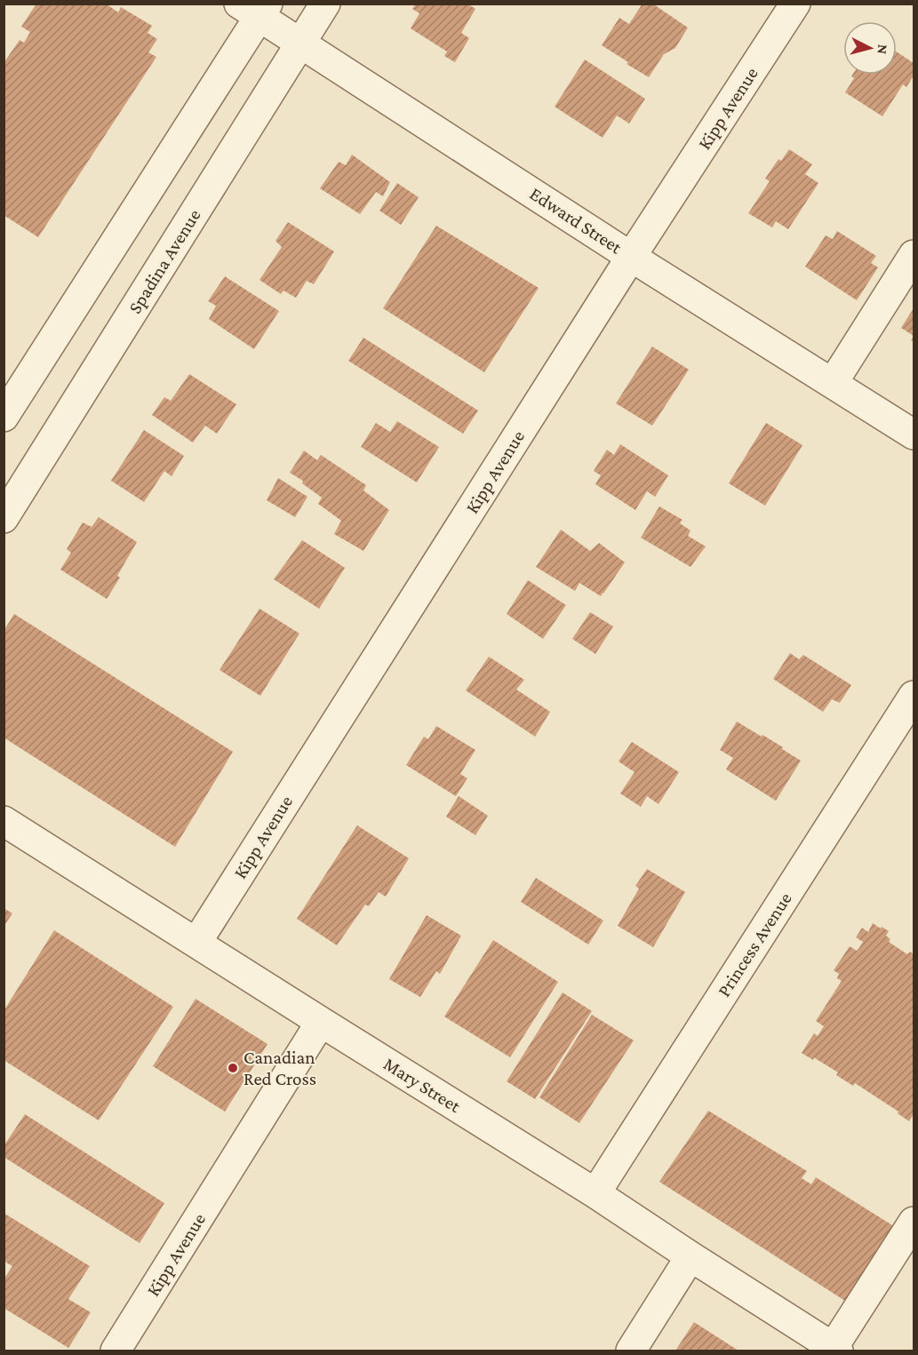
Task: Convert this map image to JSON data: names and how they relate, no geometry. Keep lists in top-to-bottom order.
{
  "streets": {
    "street": [
      "Kipp Avenue",
      "Edward Street",
      "Spadina Avenue",
      "Princess Avenue",
      "Mary Street"
    ]
  },
  "crossings": [
    ["Kipp Avenue", "Edward Street"],
    ["Kipp Avenue", "Mary Street"],
    ["Edward Street", "Spadina Avenue"],
    ["Princess Avenue", "Mary Street"]
  ],
  "places": ["Canadian Red Cross"],
  "north": "right"
}
